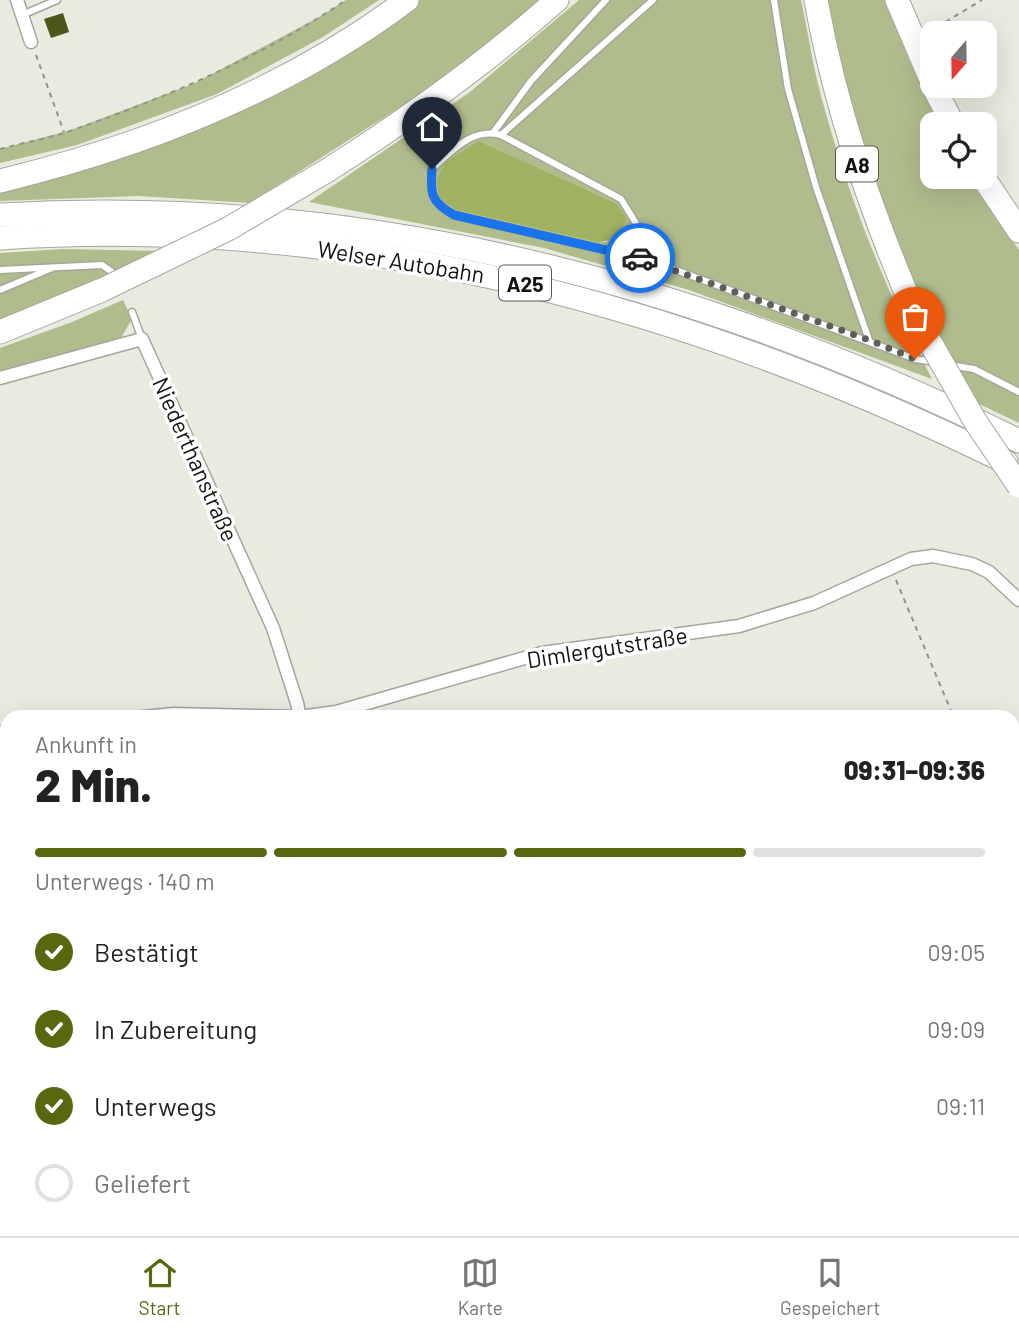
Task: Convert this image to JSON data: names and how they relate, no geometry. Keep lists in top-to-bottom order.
{
  "streets": {
    "highway": ["A8", "Welser Autobahn", "A25"],
    "street": ["Niederthanstraße", "Dimlergutstraße"]
  },
  "north": "bottom",
  "page": {
    "heading": ["2 Min.", "Ankunft in", "09:31–09:36"],
    "bar": "Unterwegs · 140 m",
    "list": [
      ["Bestätigt", "09:05"],
      ["In Zubereitung", "09:09"],
      ["Unterwegs", "09:11"],
      "Geliefert"
    ],
    "tabs": ["Start", "Karte", "Gespeichert"]
  }
}
